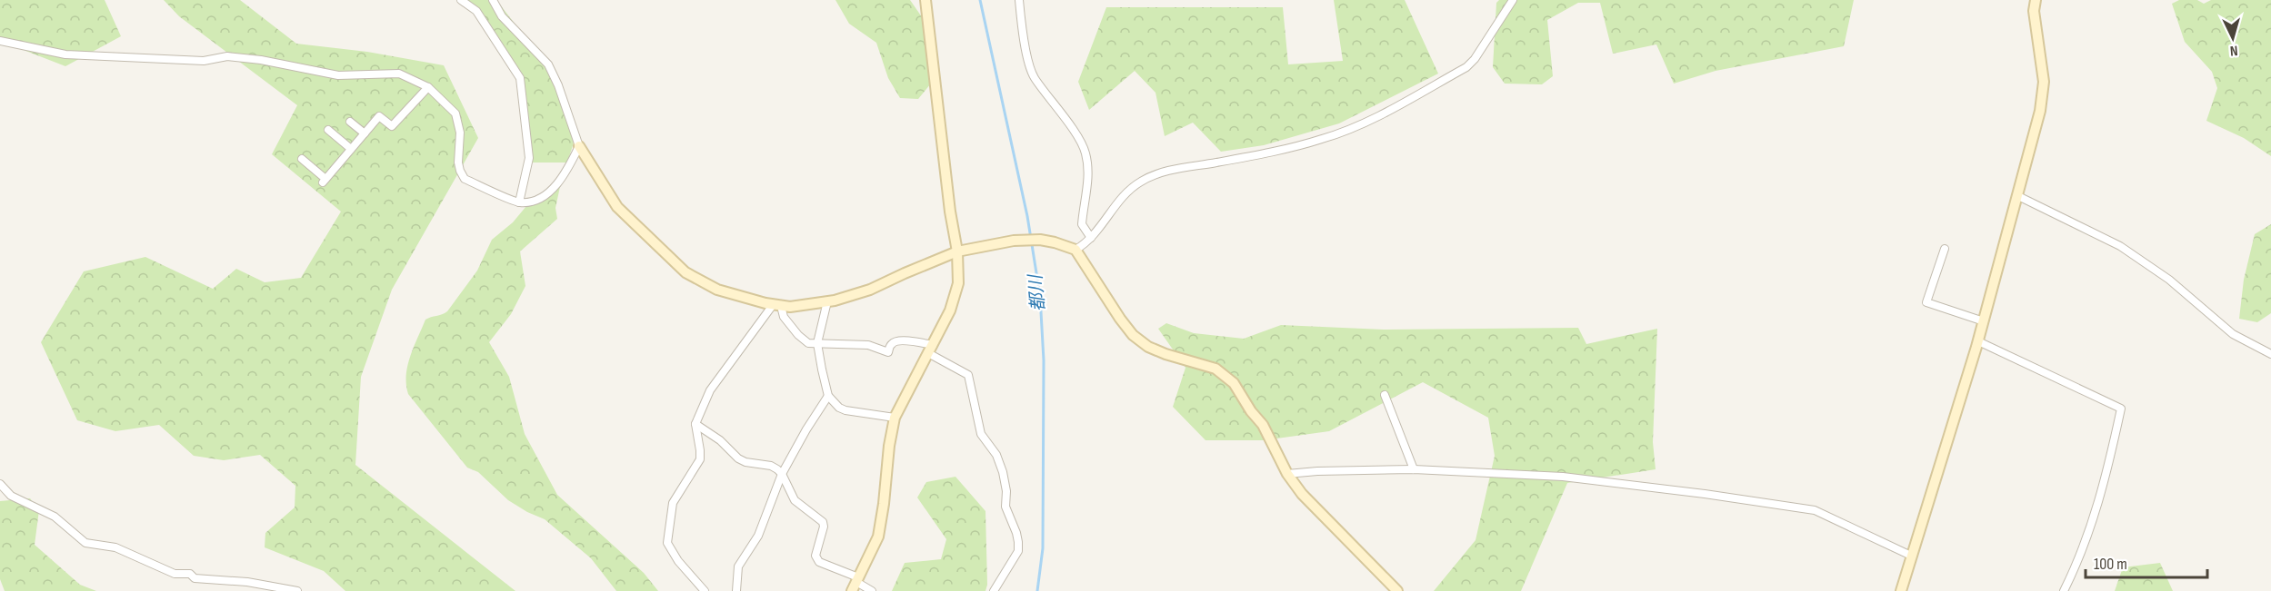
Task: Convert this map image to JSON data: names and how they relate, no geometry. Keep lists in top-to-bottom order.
{
  "water": ["都川"],
  "scale_bar": "100 m",
  "north": "bottom"
}
